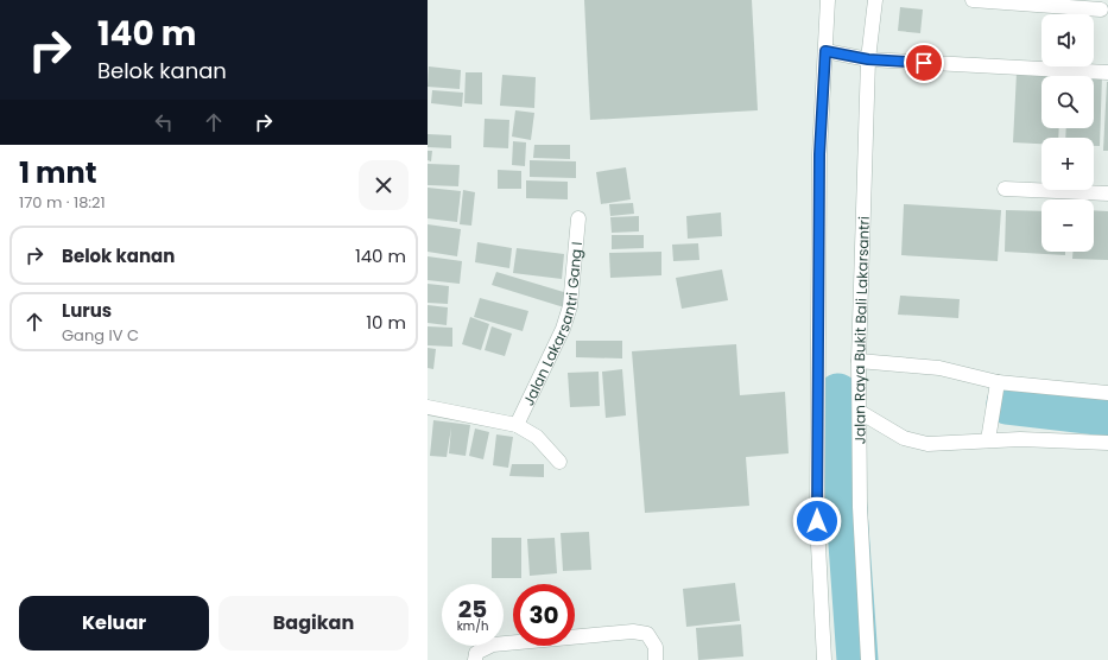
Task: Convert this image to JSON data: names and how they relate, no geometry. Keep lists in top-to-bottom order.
{
  "streets": {
    "street": ["Jalan Lakarsantri Gang I", "Jalan Raya Bukit Bali Lakarsantri"]
  },
  "page": {
    "turn": ["140 m", "Belok kanan"],
    "map_buttons": ["+", "−"],
    "heading": ["1 mnt", "170 m · 18:21"],
    "list": [
      {
        "name": "Belok kanan",
        "value": "140 m"
      },
      {
        "name": "Lurus",
        "note": "Gang IV C",
        "value": "10 m"
      }
    ],
    "speed": "25 km/h",
    "limit": "30",
    "buttons": ["Keluar", "Bagikan"]
  }
}
